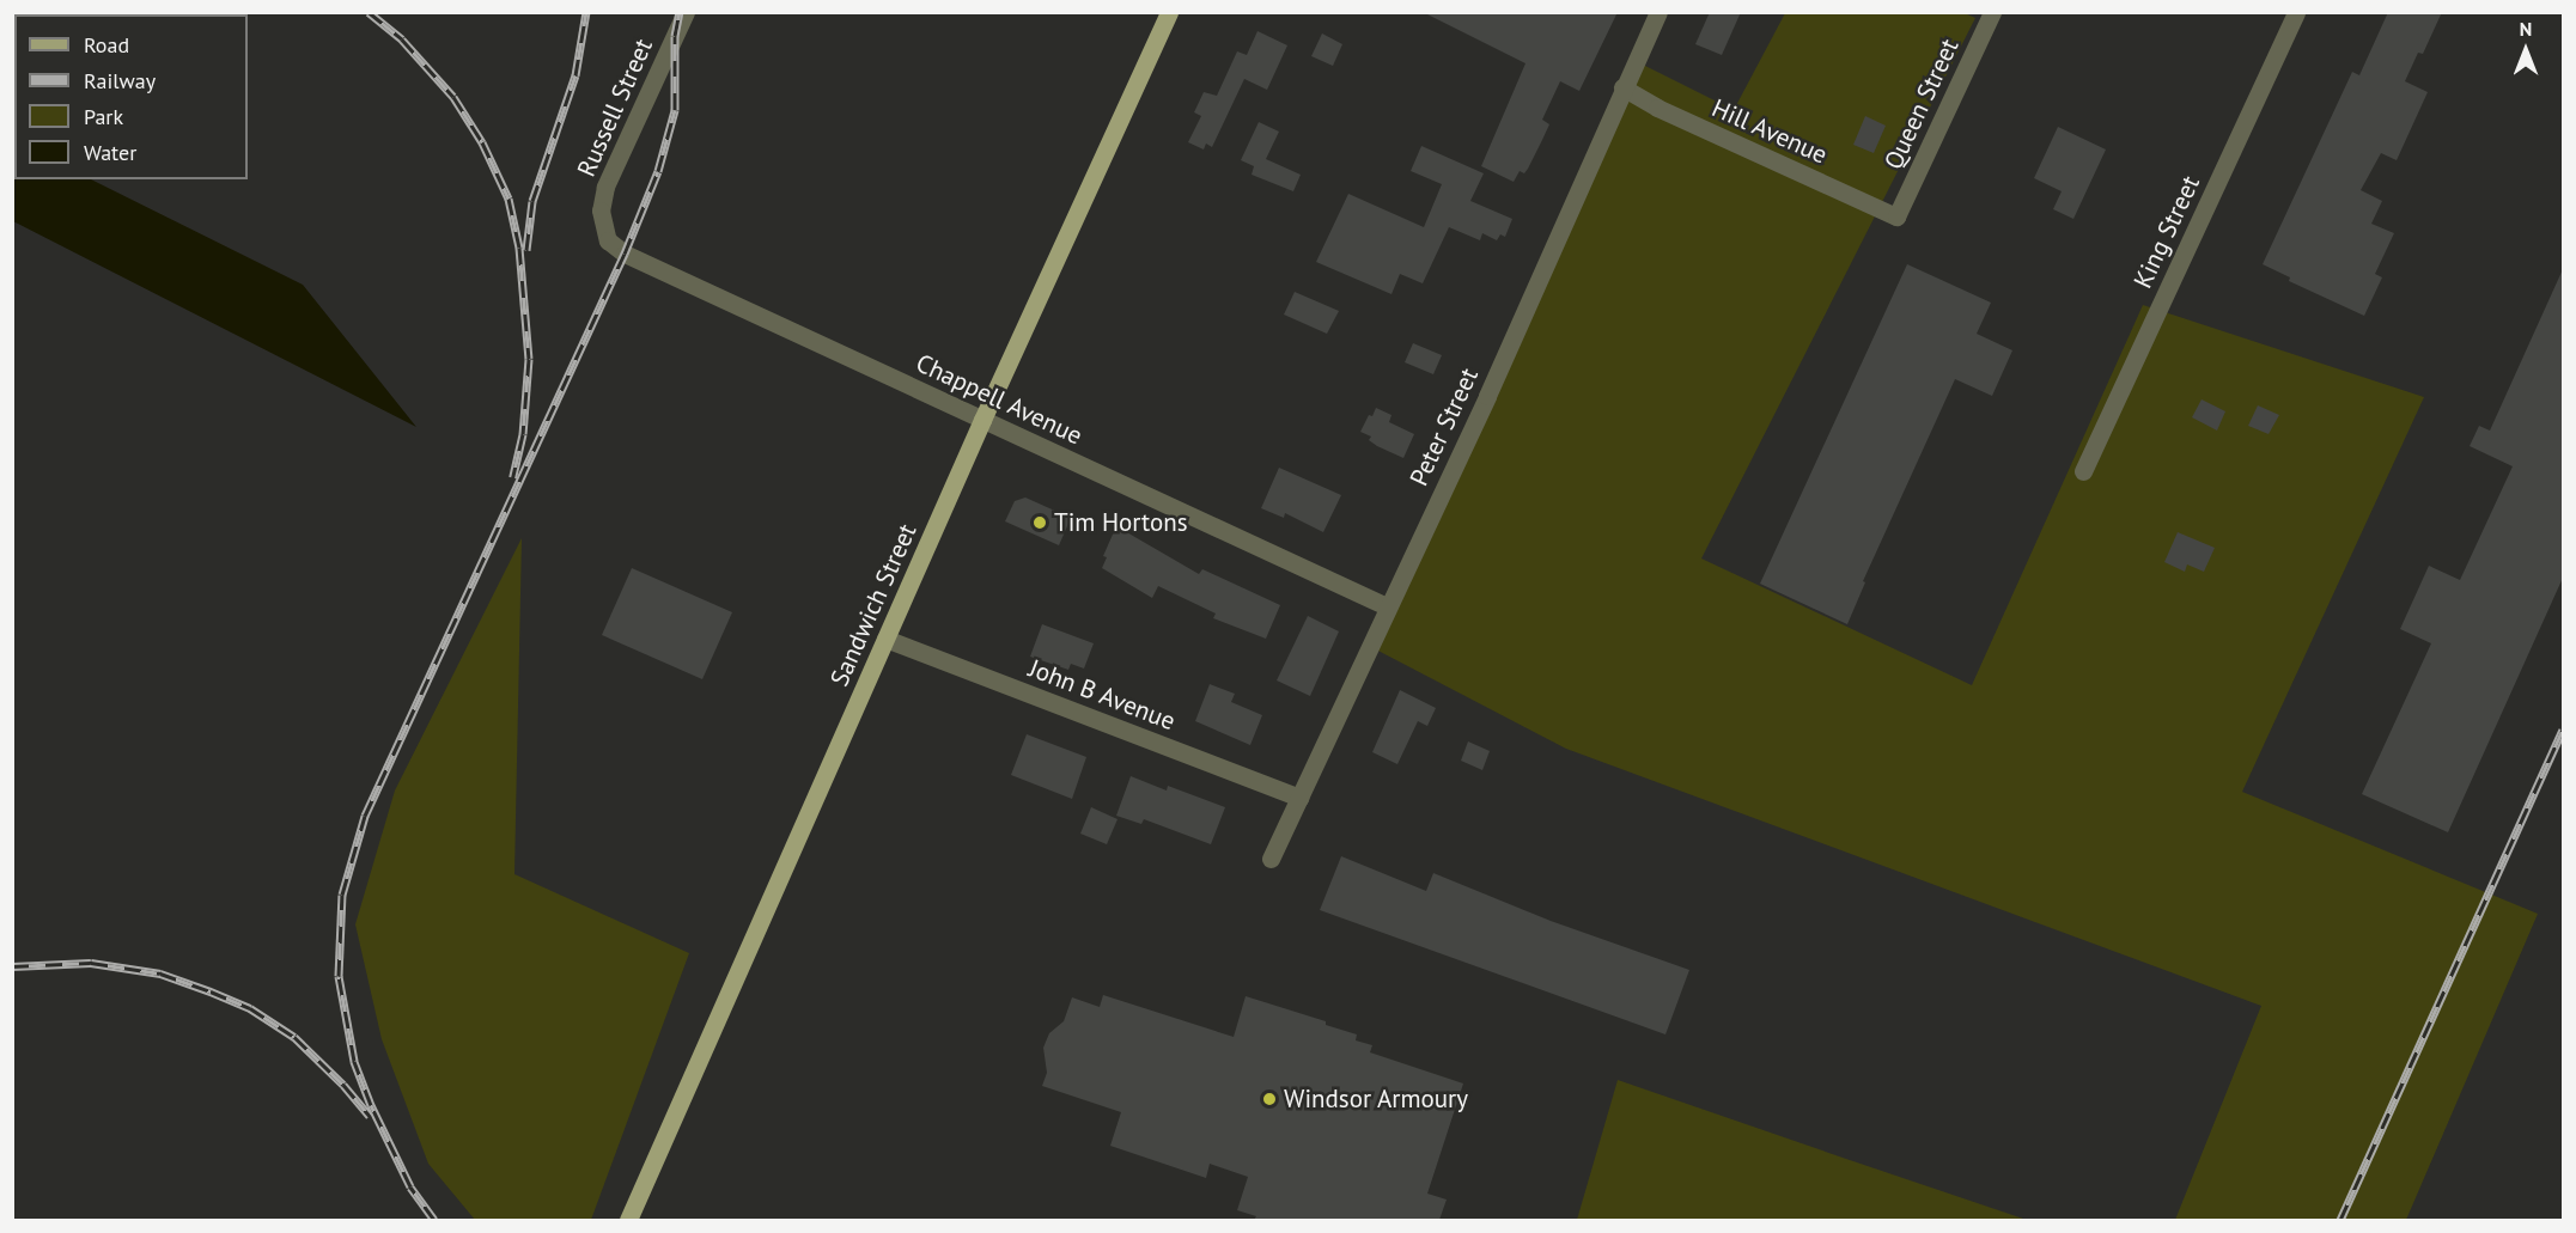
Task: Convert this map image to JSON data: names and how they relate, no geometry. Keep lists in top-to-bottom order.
{
  "streets": {
    "main road": ["Sandwich Street"],
    "street": [
      "Queen Street",
      "Russell Street",
      "Hill Avenue",
      "King Street",
      "Chappell Avenue",
      "Peter Street",
      "John B Avenue"
    ]
  },
  "crossings": [
    ["Queen Street", "Hill Avenue"],
    ["Russell Street", "Chappell Avenue"],
    ["Hill Avenue", "Peter Street"],
    ["Chappell Avenue", "Peter Street"],
    ["Chappell Avenue", "Sandwich Street"],
    ["Peter Street", "John B Avenue"],
    ["Sandwich Street", "John B Avenue"]
  ],
  "places": ["Tim Hortons", "Windsor Armoury"],
  "legend": [
    "Road",
    "Railway",
    "Park",
    "Water"
  ],
  "north": "top"
}
